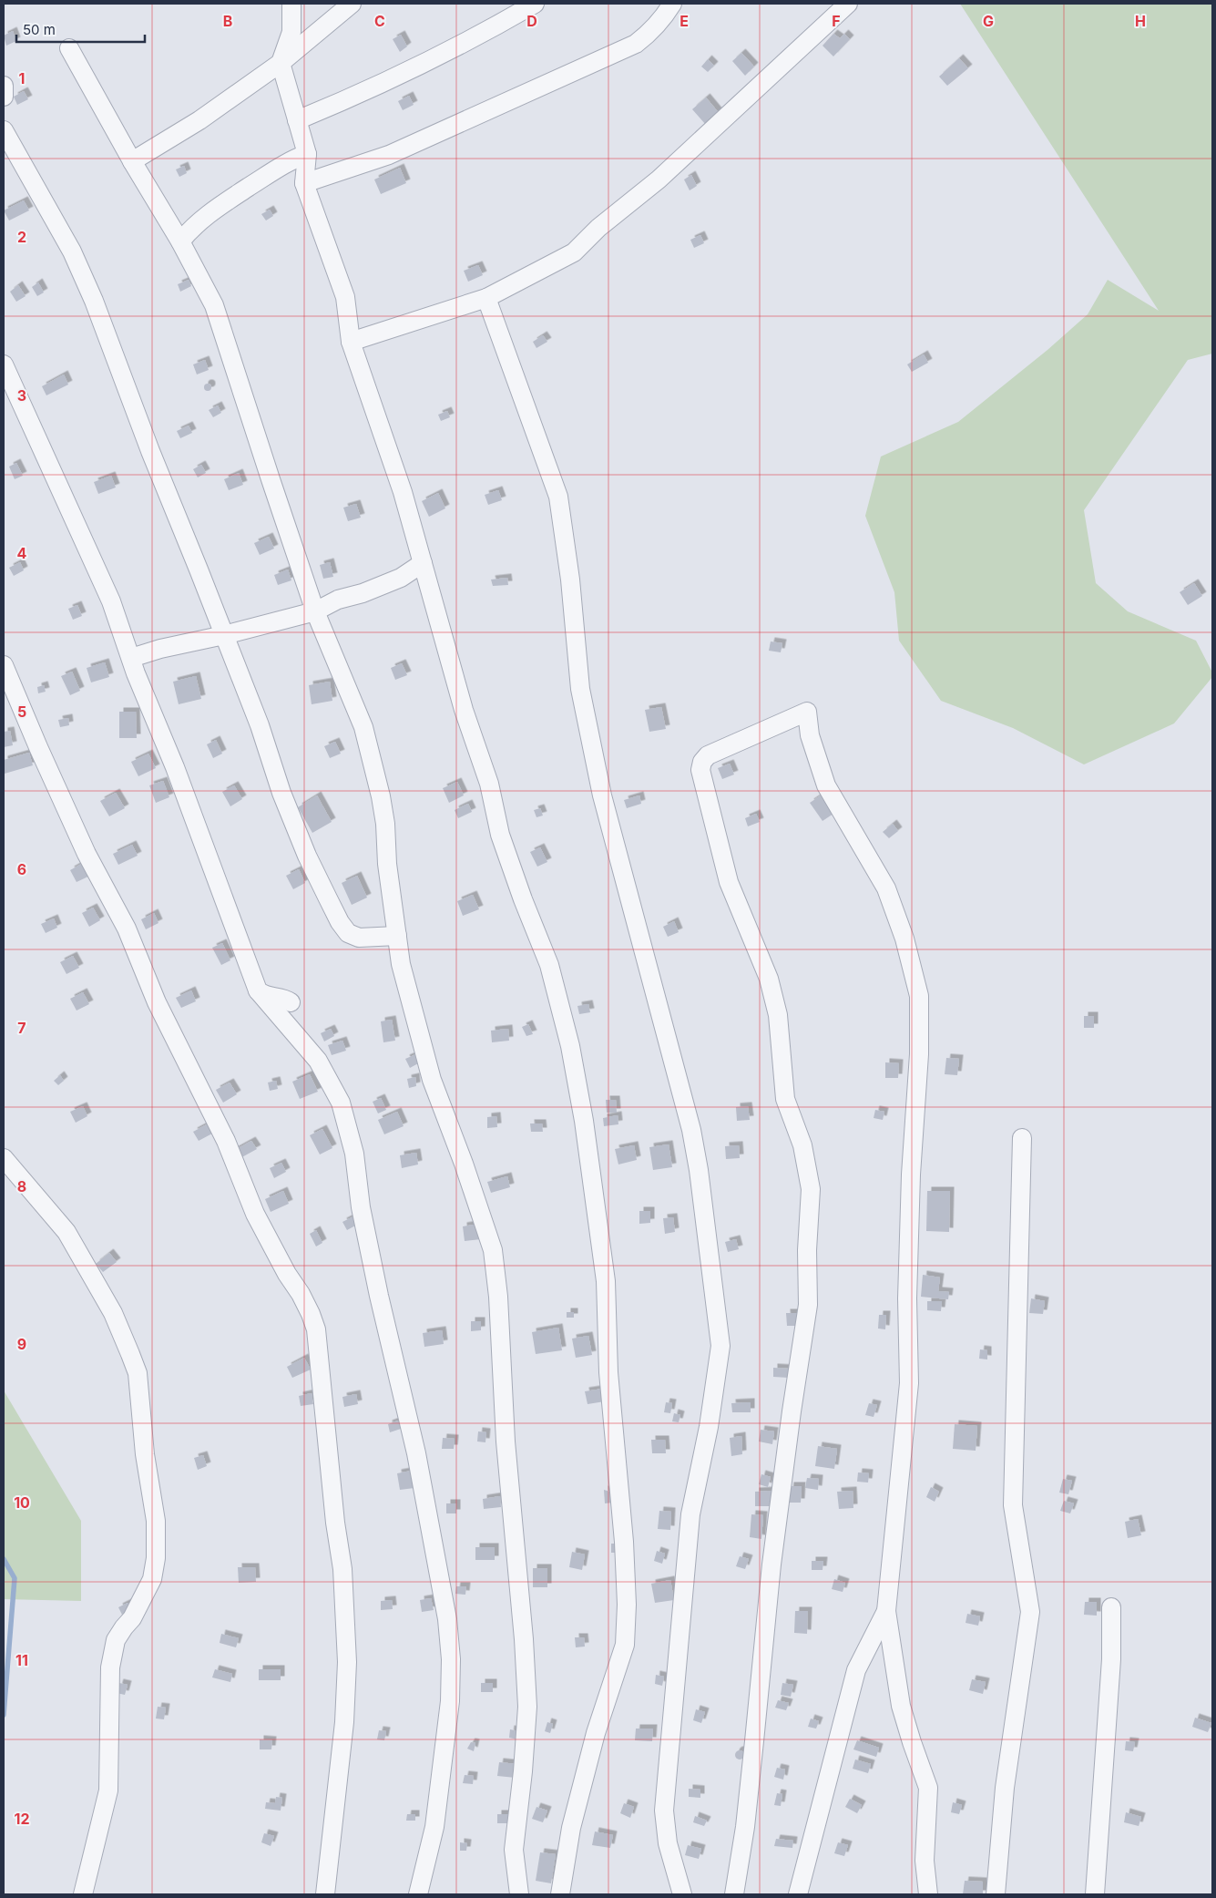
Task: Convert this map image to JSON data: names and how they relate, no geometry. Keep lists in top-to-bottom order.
{
  "scale_bar": "50 m",
  "grid": {
    "columns": [
      "B",
      "C",
      "D",
      "E",
      "F",
      "G",
      "H"
    ],
    "rows": [
      "1",
      "2",
      "3",
      "4",
      "5",
      "6",
      "7",
      "8",
      "9",
      "10",
      "11",
      "12"
    ]
  }
}
